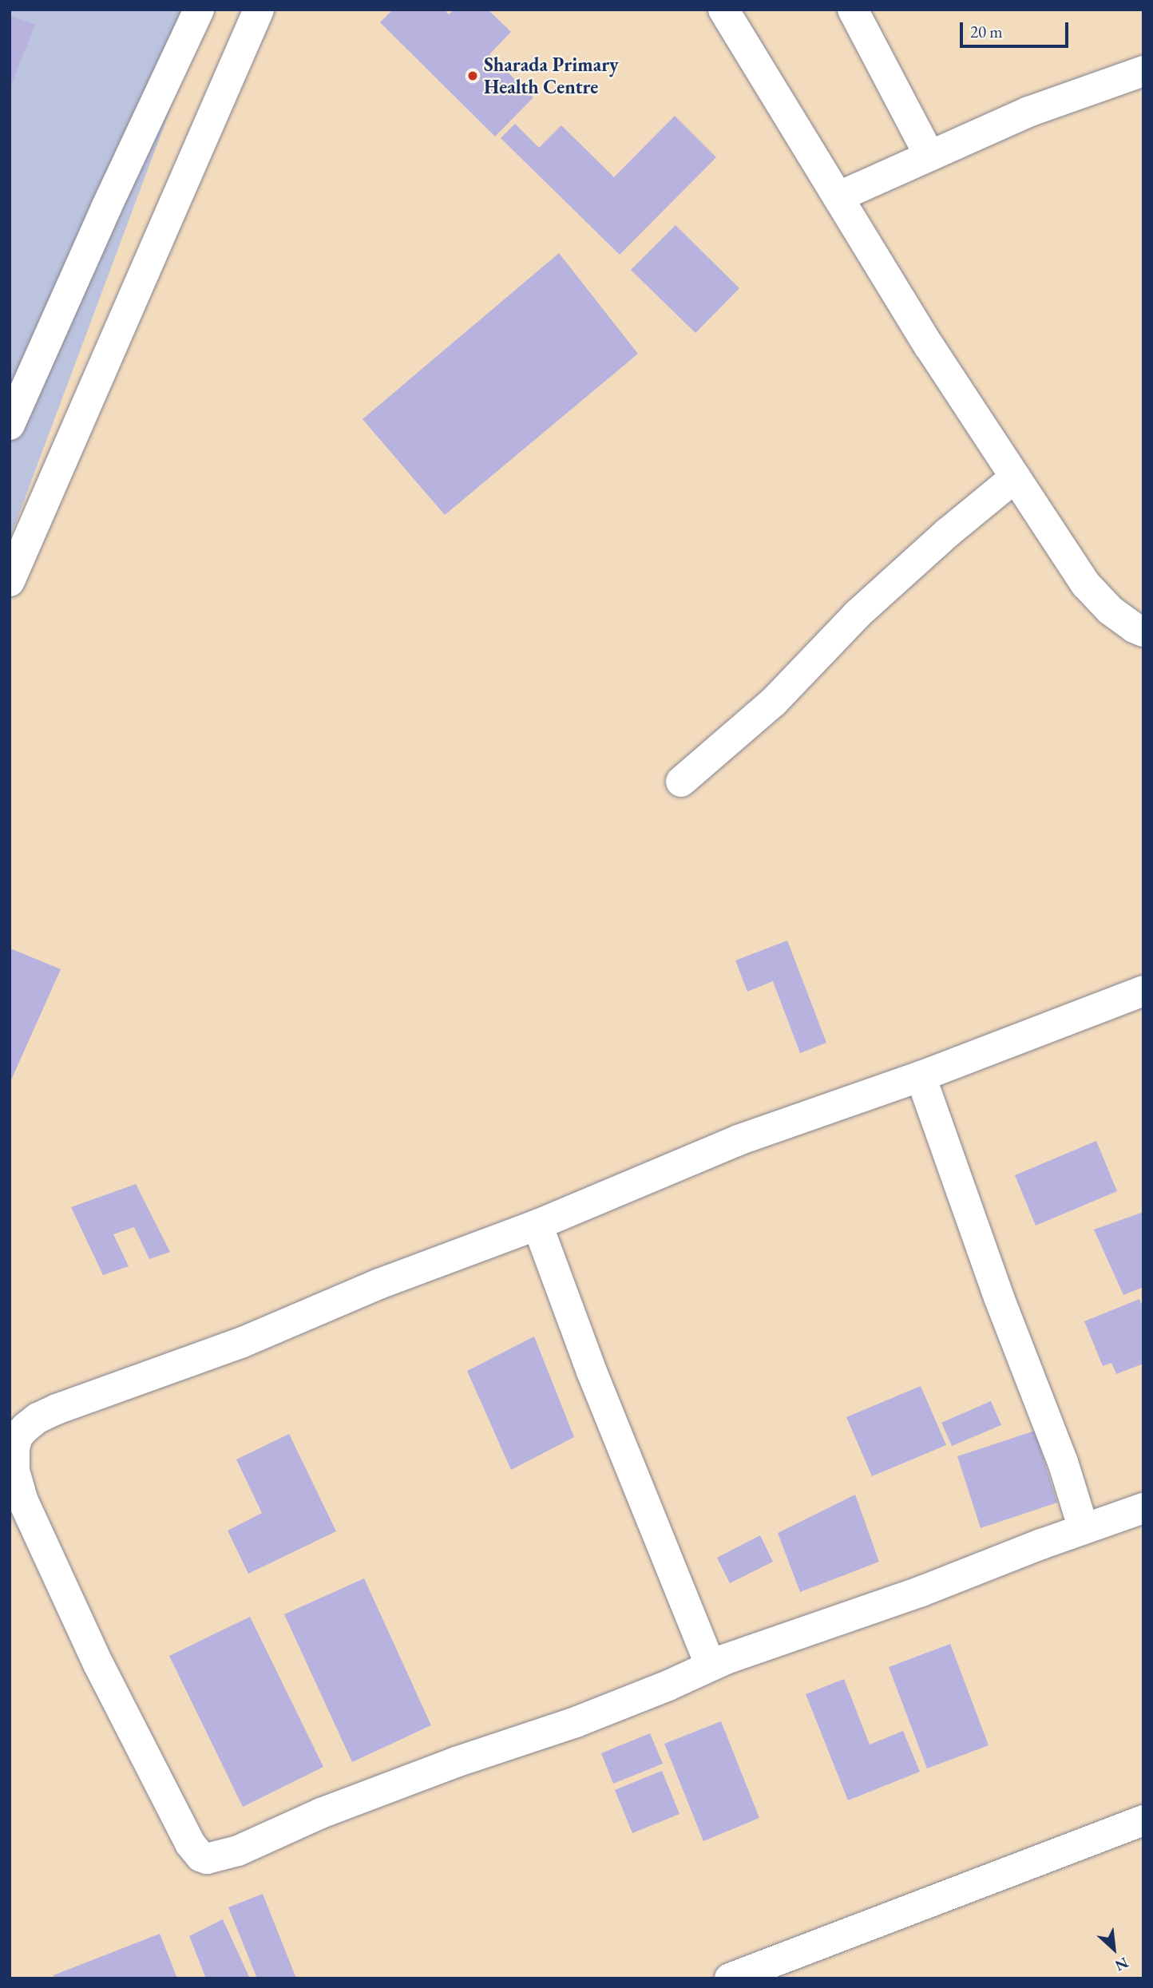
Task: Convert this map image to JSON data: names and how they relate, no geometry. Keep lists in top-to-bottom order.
{
  "places": ["Sharada Primary Health Centre"],
  "scale_bar": "20 m",
  "north": "bottom right"
}
